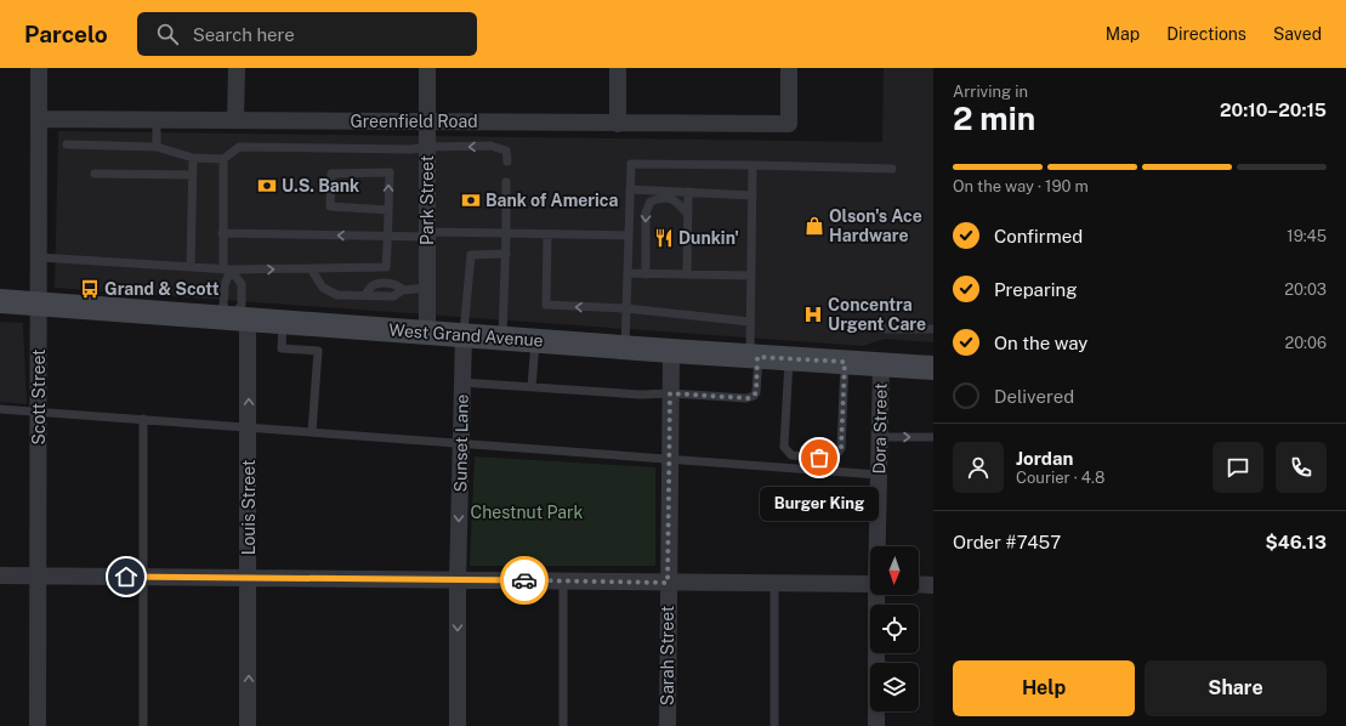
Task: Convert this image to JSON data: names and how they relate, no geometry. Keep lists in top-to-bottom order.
{
  "streets": {
    "main road": ["West Grand Avenue"],
    "street": [
      "Greenfield Road",
      "Park Street",
      "Scott Street",
      "Dora Street",
      "Sunset Lane",
      "Louis Street",
      "Sarah Street"
    ]
  },
  "crossings": [
    ["Greenfield Road", "Park Street"],
    ["Greenfield Road", "Scott Street"],
    ["Park Street", "West Grand Avenue"],
    ["West Grand Avenue", "Scott Street"],
    ["West Grand Avenue", "Dora Street"],
    ["West Grand Avenue", "Sunset Lane"],
    ["West Grand Avenue", "Louis Street"],
    ["West Grand Avenue", "Sarah Street"]
  ],
  "one_way": ["Sunset Lane", "Louis Street"],
  "parks": ["Chestnut Park"],
  "places": {
    "bank": ["U.S. Bank", "Bank of America"],
    "shop": ["Olson's Ace Hardware"],
    "restaurant": ["Dunkin'"],
    "bus stop": ["Grand & Scott"],
    "hospital": ["Concentra Urgent Care"],
    "other": ["Burger King"]
  },
  "north": "bottom",
  "page": {
    "header": "Parcelo",
    "search": "Search here",
    "nav": ["Map", "Directions", "Saved"],
    "heading": ["2 min", "Arriving in", "20:10–20:15"],
    "panel": [
      "Jordan",
      "Courier · 4.8",
      "Order #7457",
      "$46.13"
    ],
    "bar": "On the way · 190 m",
    "list": [
      ["Confirmed", "19:45"],
      ["Preparing", "20:03"],
      ["On the way", "20:06"],
      "Delivered"
    ],
    "bubble": "Burger King",
    "buttons": ["Help", "Share"]
  }
}
